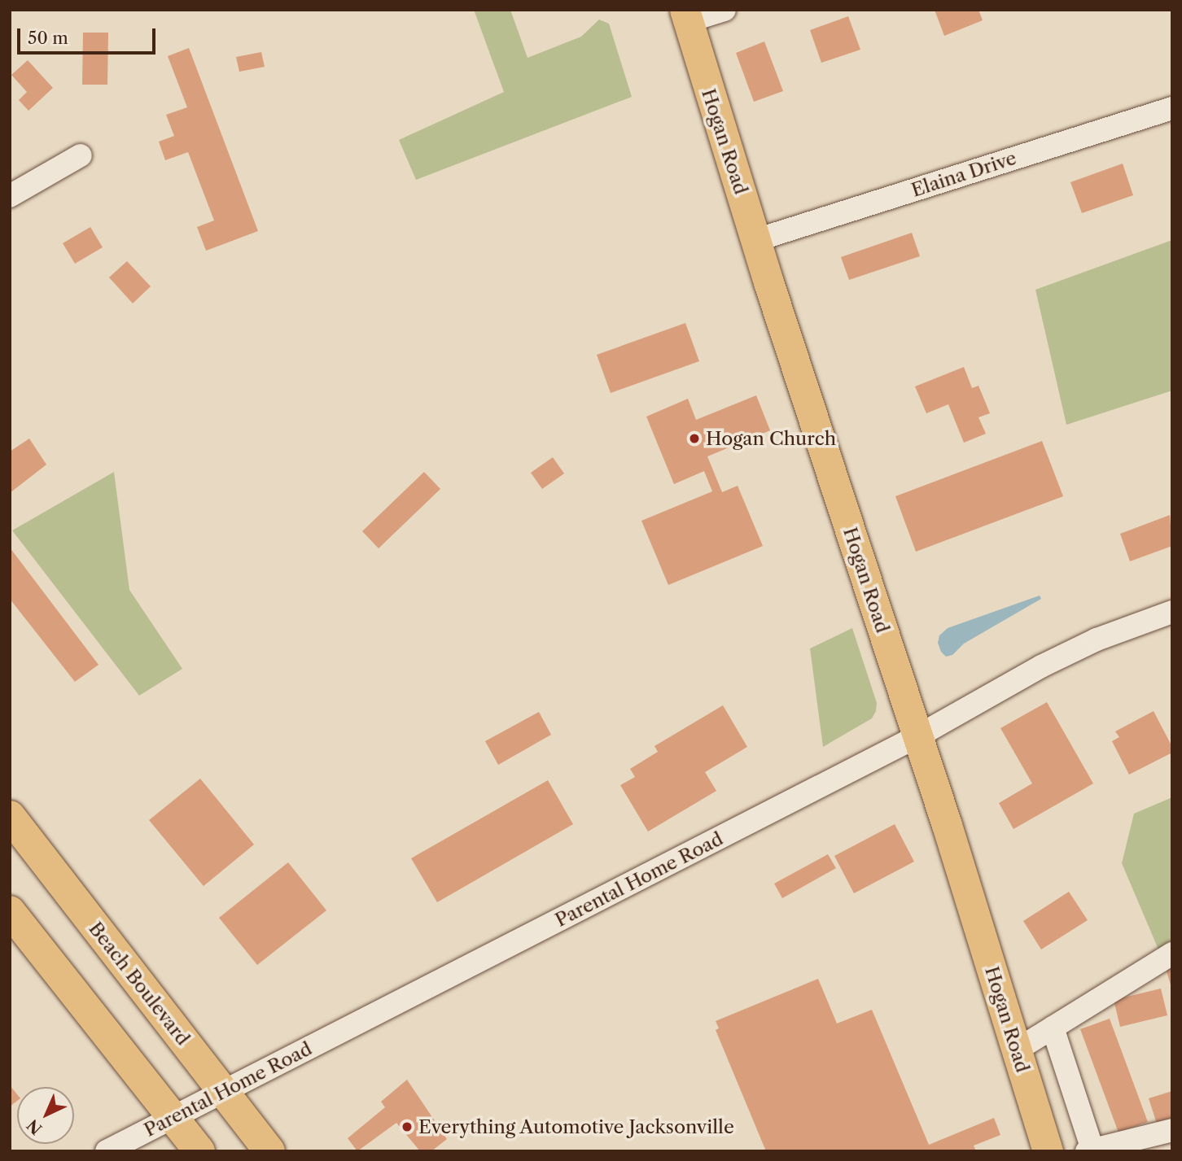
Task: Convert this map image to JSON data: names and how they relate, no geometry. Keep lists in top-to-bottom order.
{
  "streets": {
    "highway": ["Beach Boulevard"],
    "main road": ["Hogan Road"],
    "street": ["Elaina Drive", "Parental Home Road"]
  },
  "crossings": [
    ["Hogan Road", "Elaina Drive"],
    ["Hogan Road", "Parental Home Road"],
    ["Parental Home Road", "Beach Boulevard"]
  ],
  "places": ["Hogan Church", "Everything Automotive Jacksonville"],
  "scale_bar": "50 m",
  "north": "bottom left"
}
